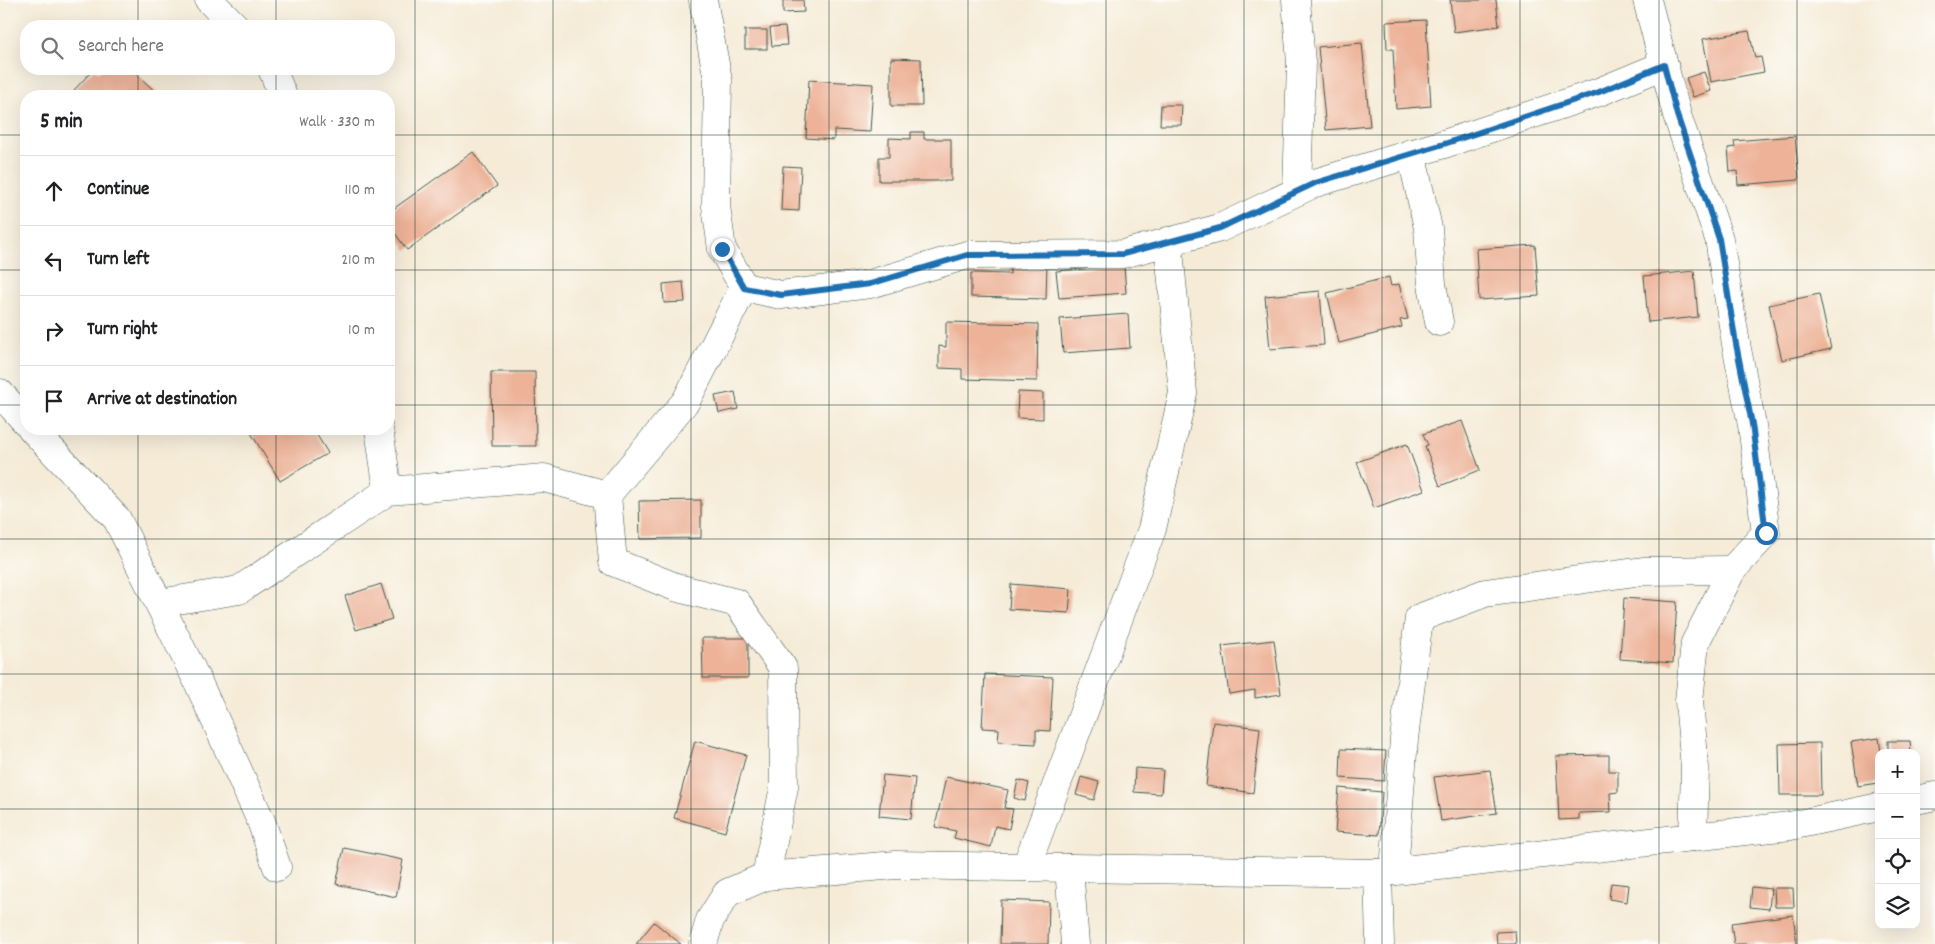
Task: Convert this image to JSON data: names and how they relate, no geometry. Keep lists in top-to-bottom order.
{
  "page": {
    "search": "Search here",
    "heading": ["5 min", "Walk · 330 m"],
    "list": [
      ["Continue", "110 m"],
      ["Turn left", "210 m"],
      ["Turn right", "10 m"],
      "Arrive at destination"
    ],
    "map_buttons": ["+", "−"]
  }
}
